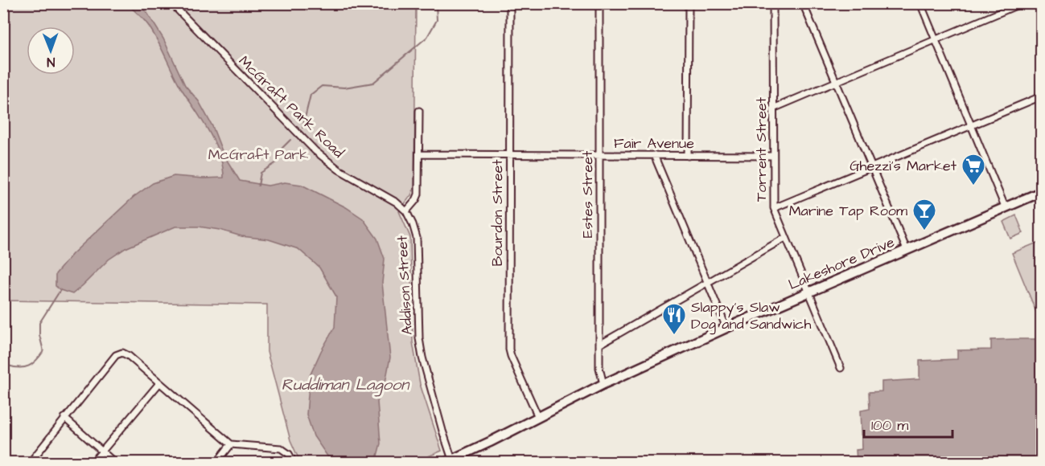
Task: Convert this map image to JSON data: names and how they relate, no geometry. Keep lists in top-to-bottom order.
{
  "streets": {
    "main road": ["Lakeshore Drive"],
    "street": [
      "McGraft Park Road",
      "Fair Avenue",
      "Torrent Street",
      "Estes Street",
      "Bourdon Street",
      "Addison Street"
    ]
  },
  "crossings": [
    ["McGraft Park Road", "Addison Street"],
    ["Fair Avenue", "Torrent Street"],
    ["Fair Avenue", "Estes Street"],
    ["Fair Avenue", "Bourdon Street"],
    ["Torrent Street", "Lakeshore Drive"],
    ["Estes Street", "Lakeshore Drive"],
    ["Bourdon Street", "Lakeshore Drive"],
    ["Lakeshore Drive", "Addison Street"]
  ],
  "water": ["Ruddiman Lagoon"],
  "parks": ["McGraft Park"],
  "places": {
    "supermarket": ["Ghezzi’s Market"],
    "bar": ["Marine Tap Room"],
    "restaurant": ["Slappy’s Slaw Dog and Sandwich"]
  },
  "scale_bar": "100 m",
  "north": "bottom"
}
